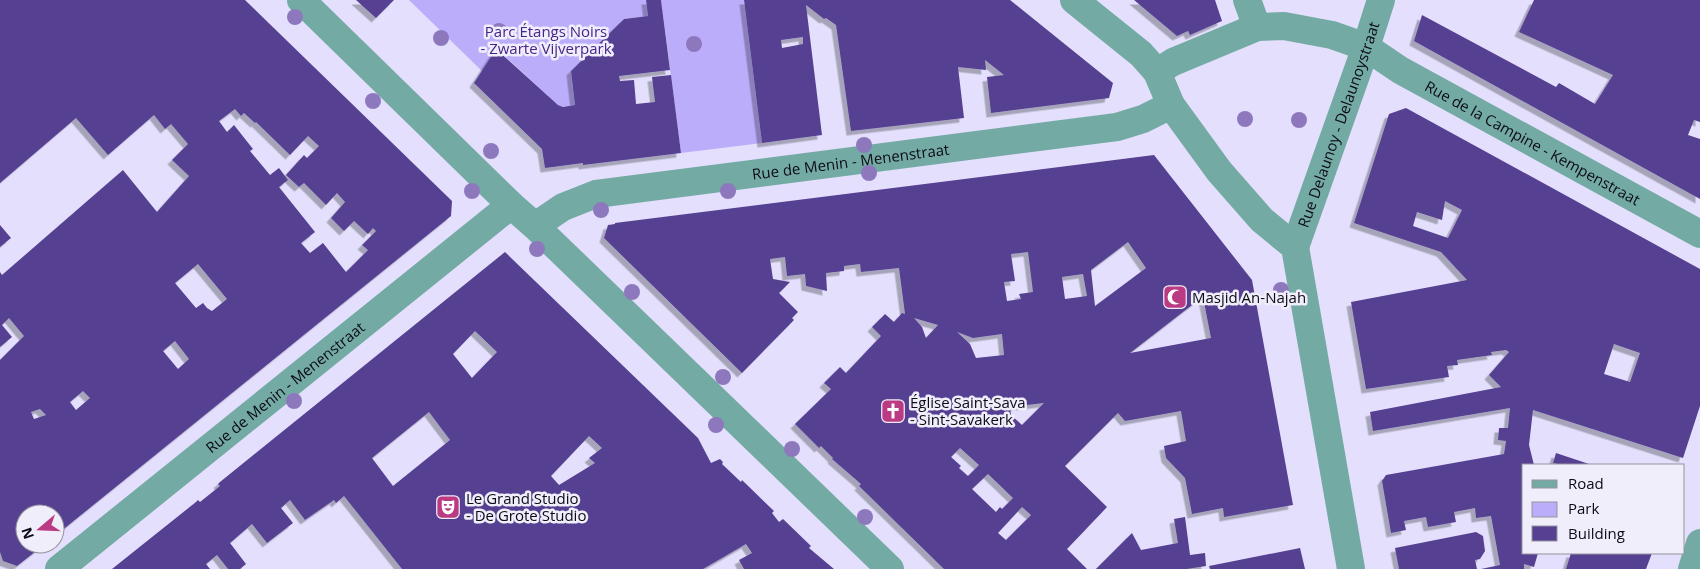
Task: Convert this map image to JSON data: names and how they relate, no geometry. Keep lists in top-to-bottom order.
{
  "streets": {
    "street": ["Rue Delaunoy - Delaunoystraat", "Rue de la Campine - Kempenstraat", "Rue de Menin - Menenstraat"]
  },
  "crossings": [
    ["Rue Delaunoy - Delaunoystraat", "Rue de la Campine - Kempenstraat"]
  ],
  "parks": ["Parc Étangs Noirs - Zwarte Vijverpark"],
  "places": {
    "mosque": ["Masjid An-Najah"],
    "church": ["Église Saint-Sava - Sint-Savakerk"],
    "theatre": ["Le Grand Studio - De Grote Studio"]
  },
  "legend": ["Road", "Park", "Building"],
  "north": "left"
}
